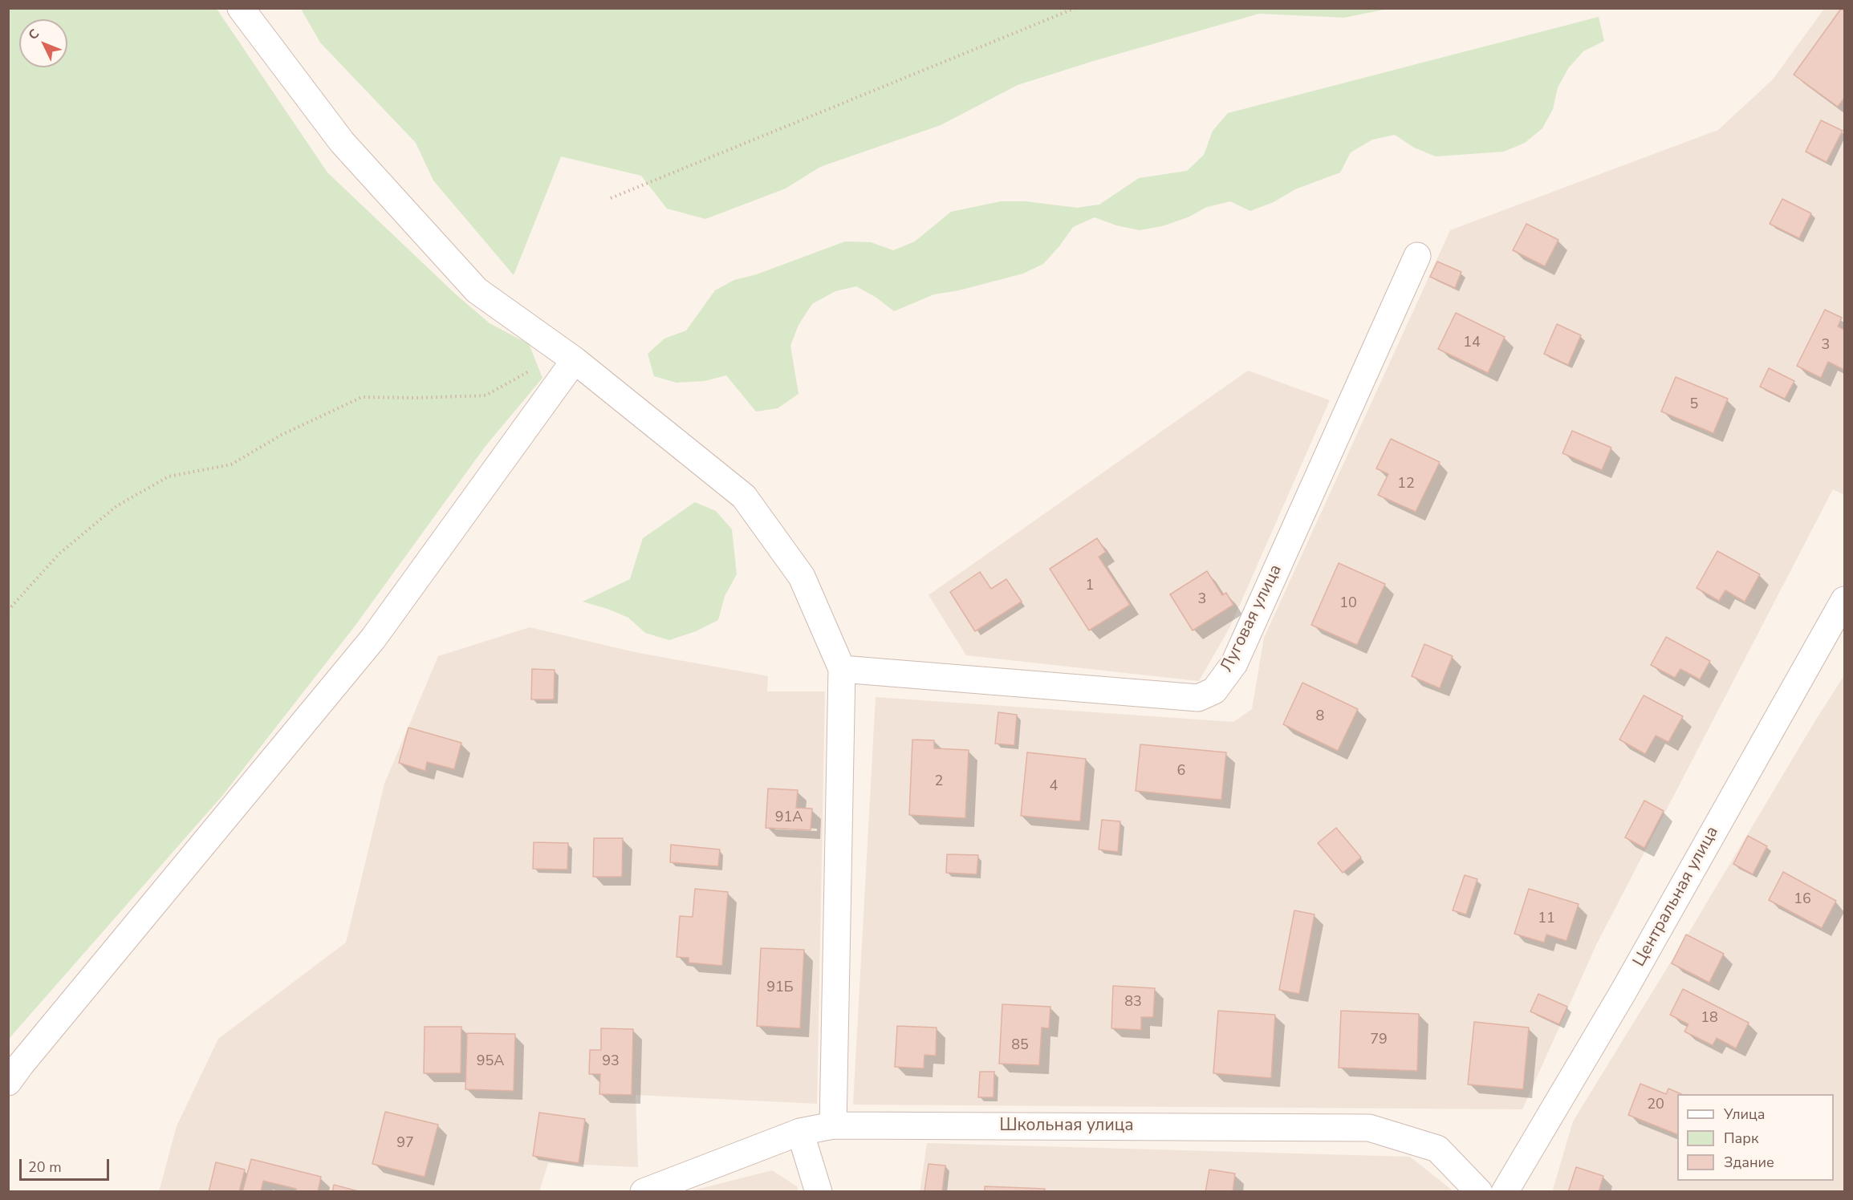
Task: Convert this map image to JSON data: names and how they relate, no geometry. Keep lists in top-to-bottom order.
{
  "streets": {
    "street": ["Луговая улица", "Центральная улица", "Школьная улица"]
  },
  "house_numbers": [
    "14",
    "3",
    "5",
    "12",
    "1",
    "3",
    "10",
    "8",
    "6",
    "2",
    "4",
    "91А",
    "16",
    "11",
    "91Б",
    "83",
    "18",
    "79",
    "85",
    "95А",
    "93",
    "20",
    "97"
  ],
  "legend": ["Улица", "Парк", "Здание"],
  "scale_bar": "20 m",
  "north": "top left"
}
